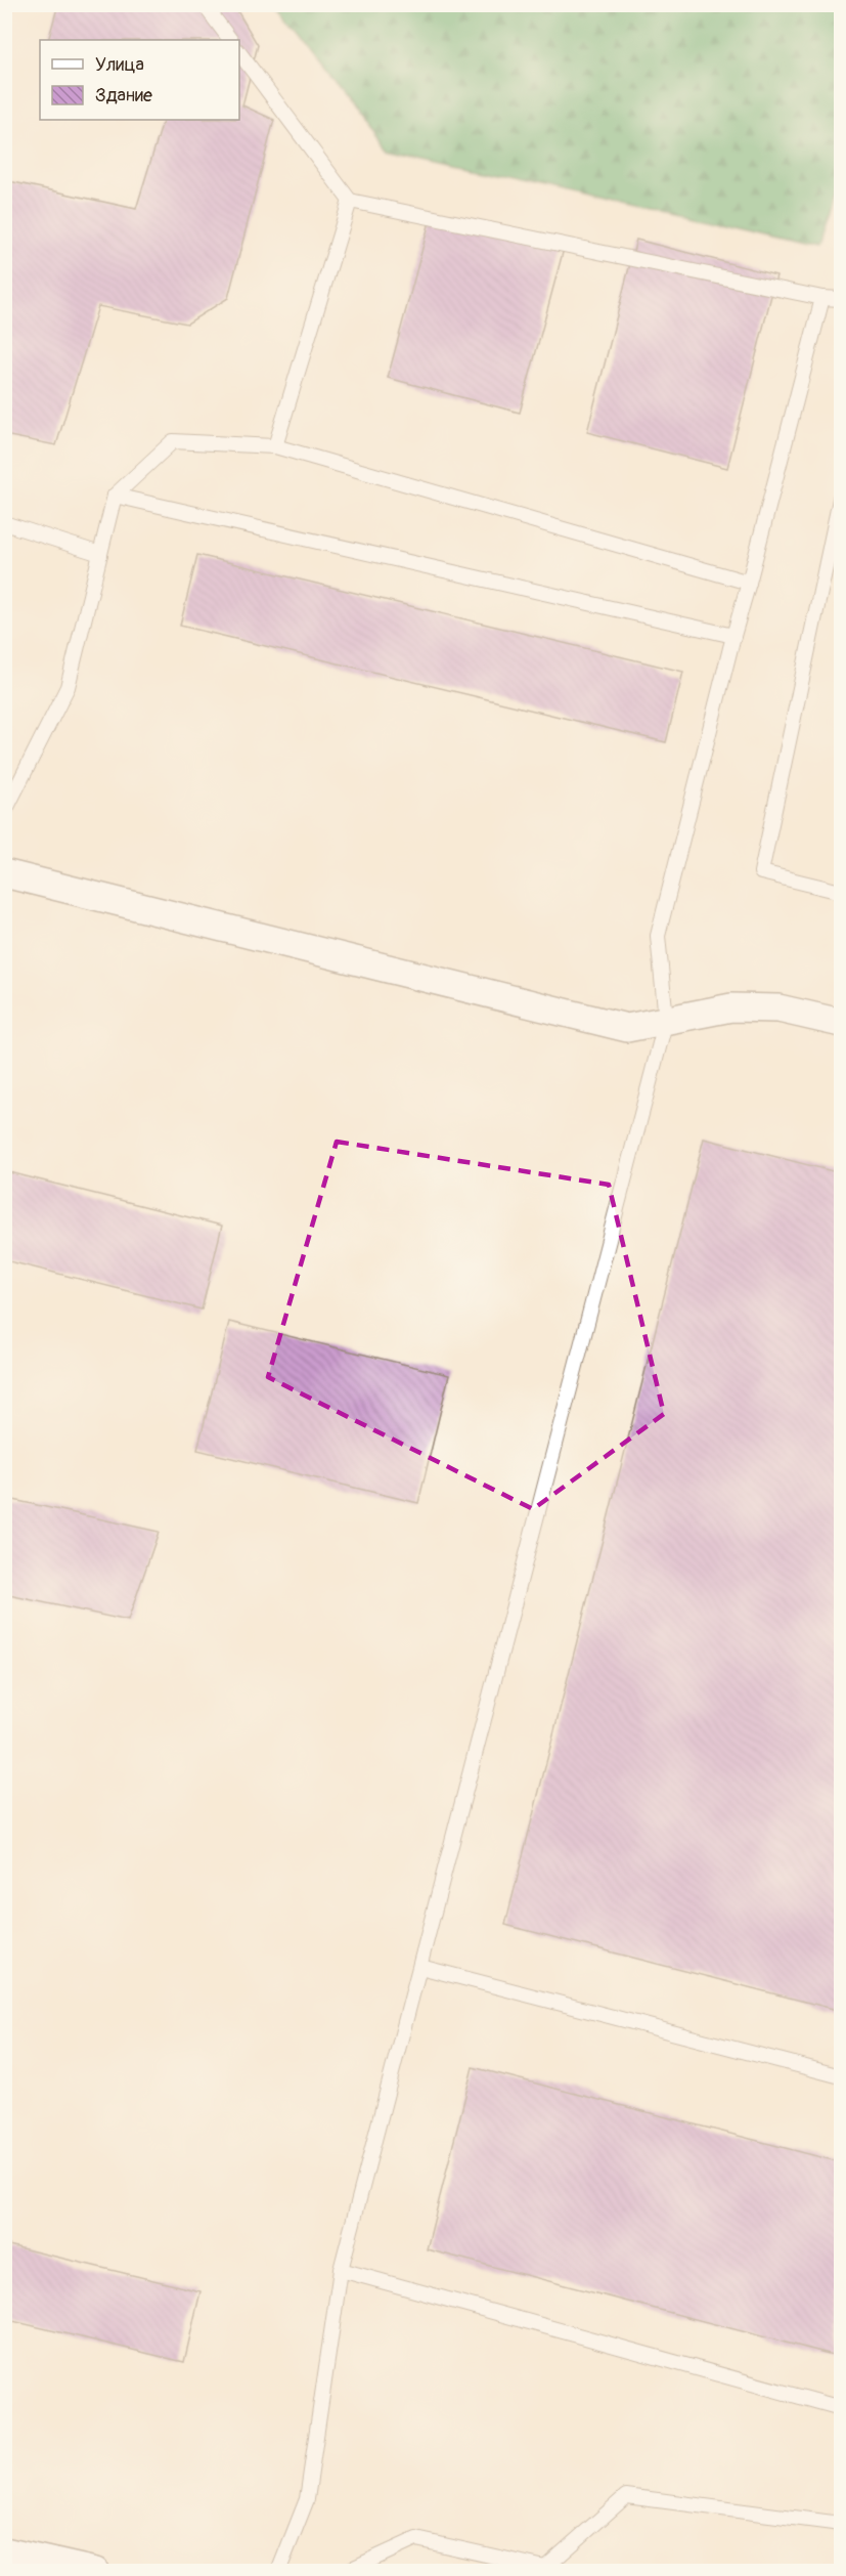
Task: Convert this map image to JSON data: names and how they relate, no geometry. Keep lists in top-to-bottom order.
{
  "legend": ["Улица", "Здание"]
}
